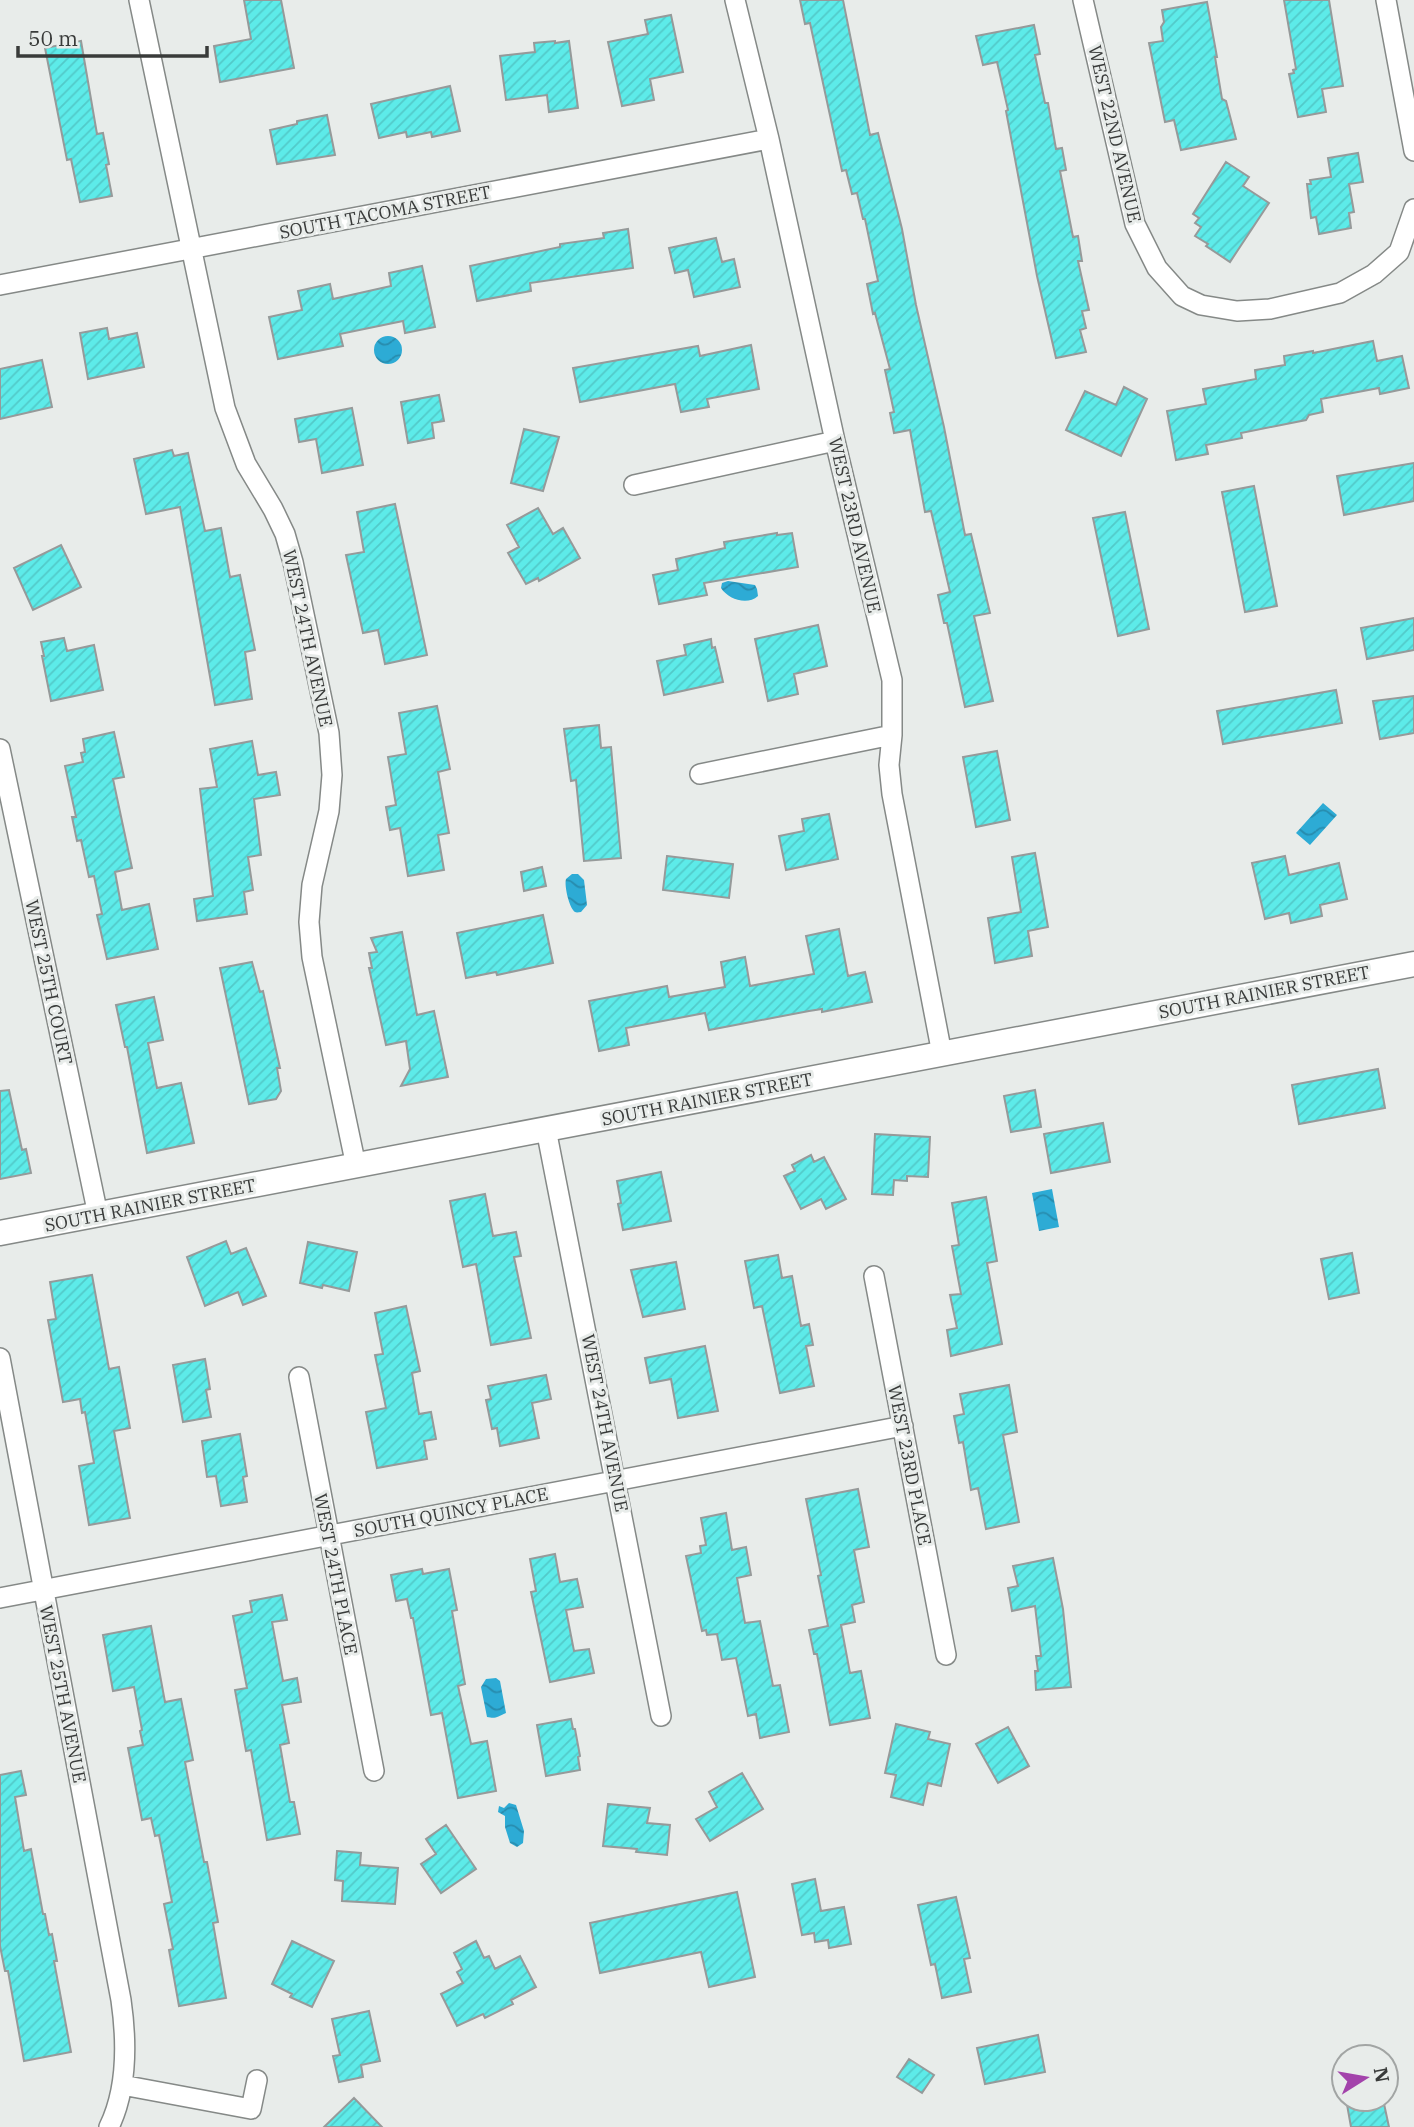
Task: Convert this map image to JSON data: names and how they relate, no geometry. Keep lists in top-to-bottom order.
{
  "streets": {
    "street": [
      "WEST 22ND AVENUE",
      "SOUTH TACOMA STREET",
      "WEST 23RD AVENUE",
      "WEST 24TH AVENUE",
      "WEST 25TH COURT",
      "SOUTH RAINIER STREET",
      "WEST 23RD PLACE",
      "SOUTH QUINCY PLACE",
      "WEST 24TH PLACE",
      "WEST 25TH AVENUE"
    ]
  },
  "crossings": [
    ["SOUTH TACOMA STREET", "WEST 23RD AVENUE"],
    ["SOUTH TACOMA STREET", "WEST 24TH AVENUE"],
    ["WEST 23RD AVENUE", "SOUTH RAINIER STREET"],
    ["WEST 24TH AVENUE", "SOUTH RAINIER STREET"],
    ["WEST 24TH AVENUE", "SOUTH QUINCY PLACE"],
    ["WEST 25TH COURT", "SOUTH RAINIER STREET"],
    ["WEST 23RD PLACE", "SOUTH QUINCY PLACE"],
    ["SOUTH QUINCY PLACE", "WEST 24TH PLACE"],
    ["SOUTH QUINCY PLACE", "WEST 25TH AVENUE"]
  ],
  "scale_bar": "50 m",
  "north": "right"
}
